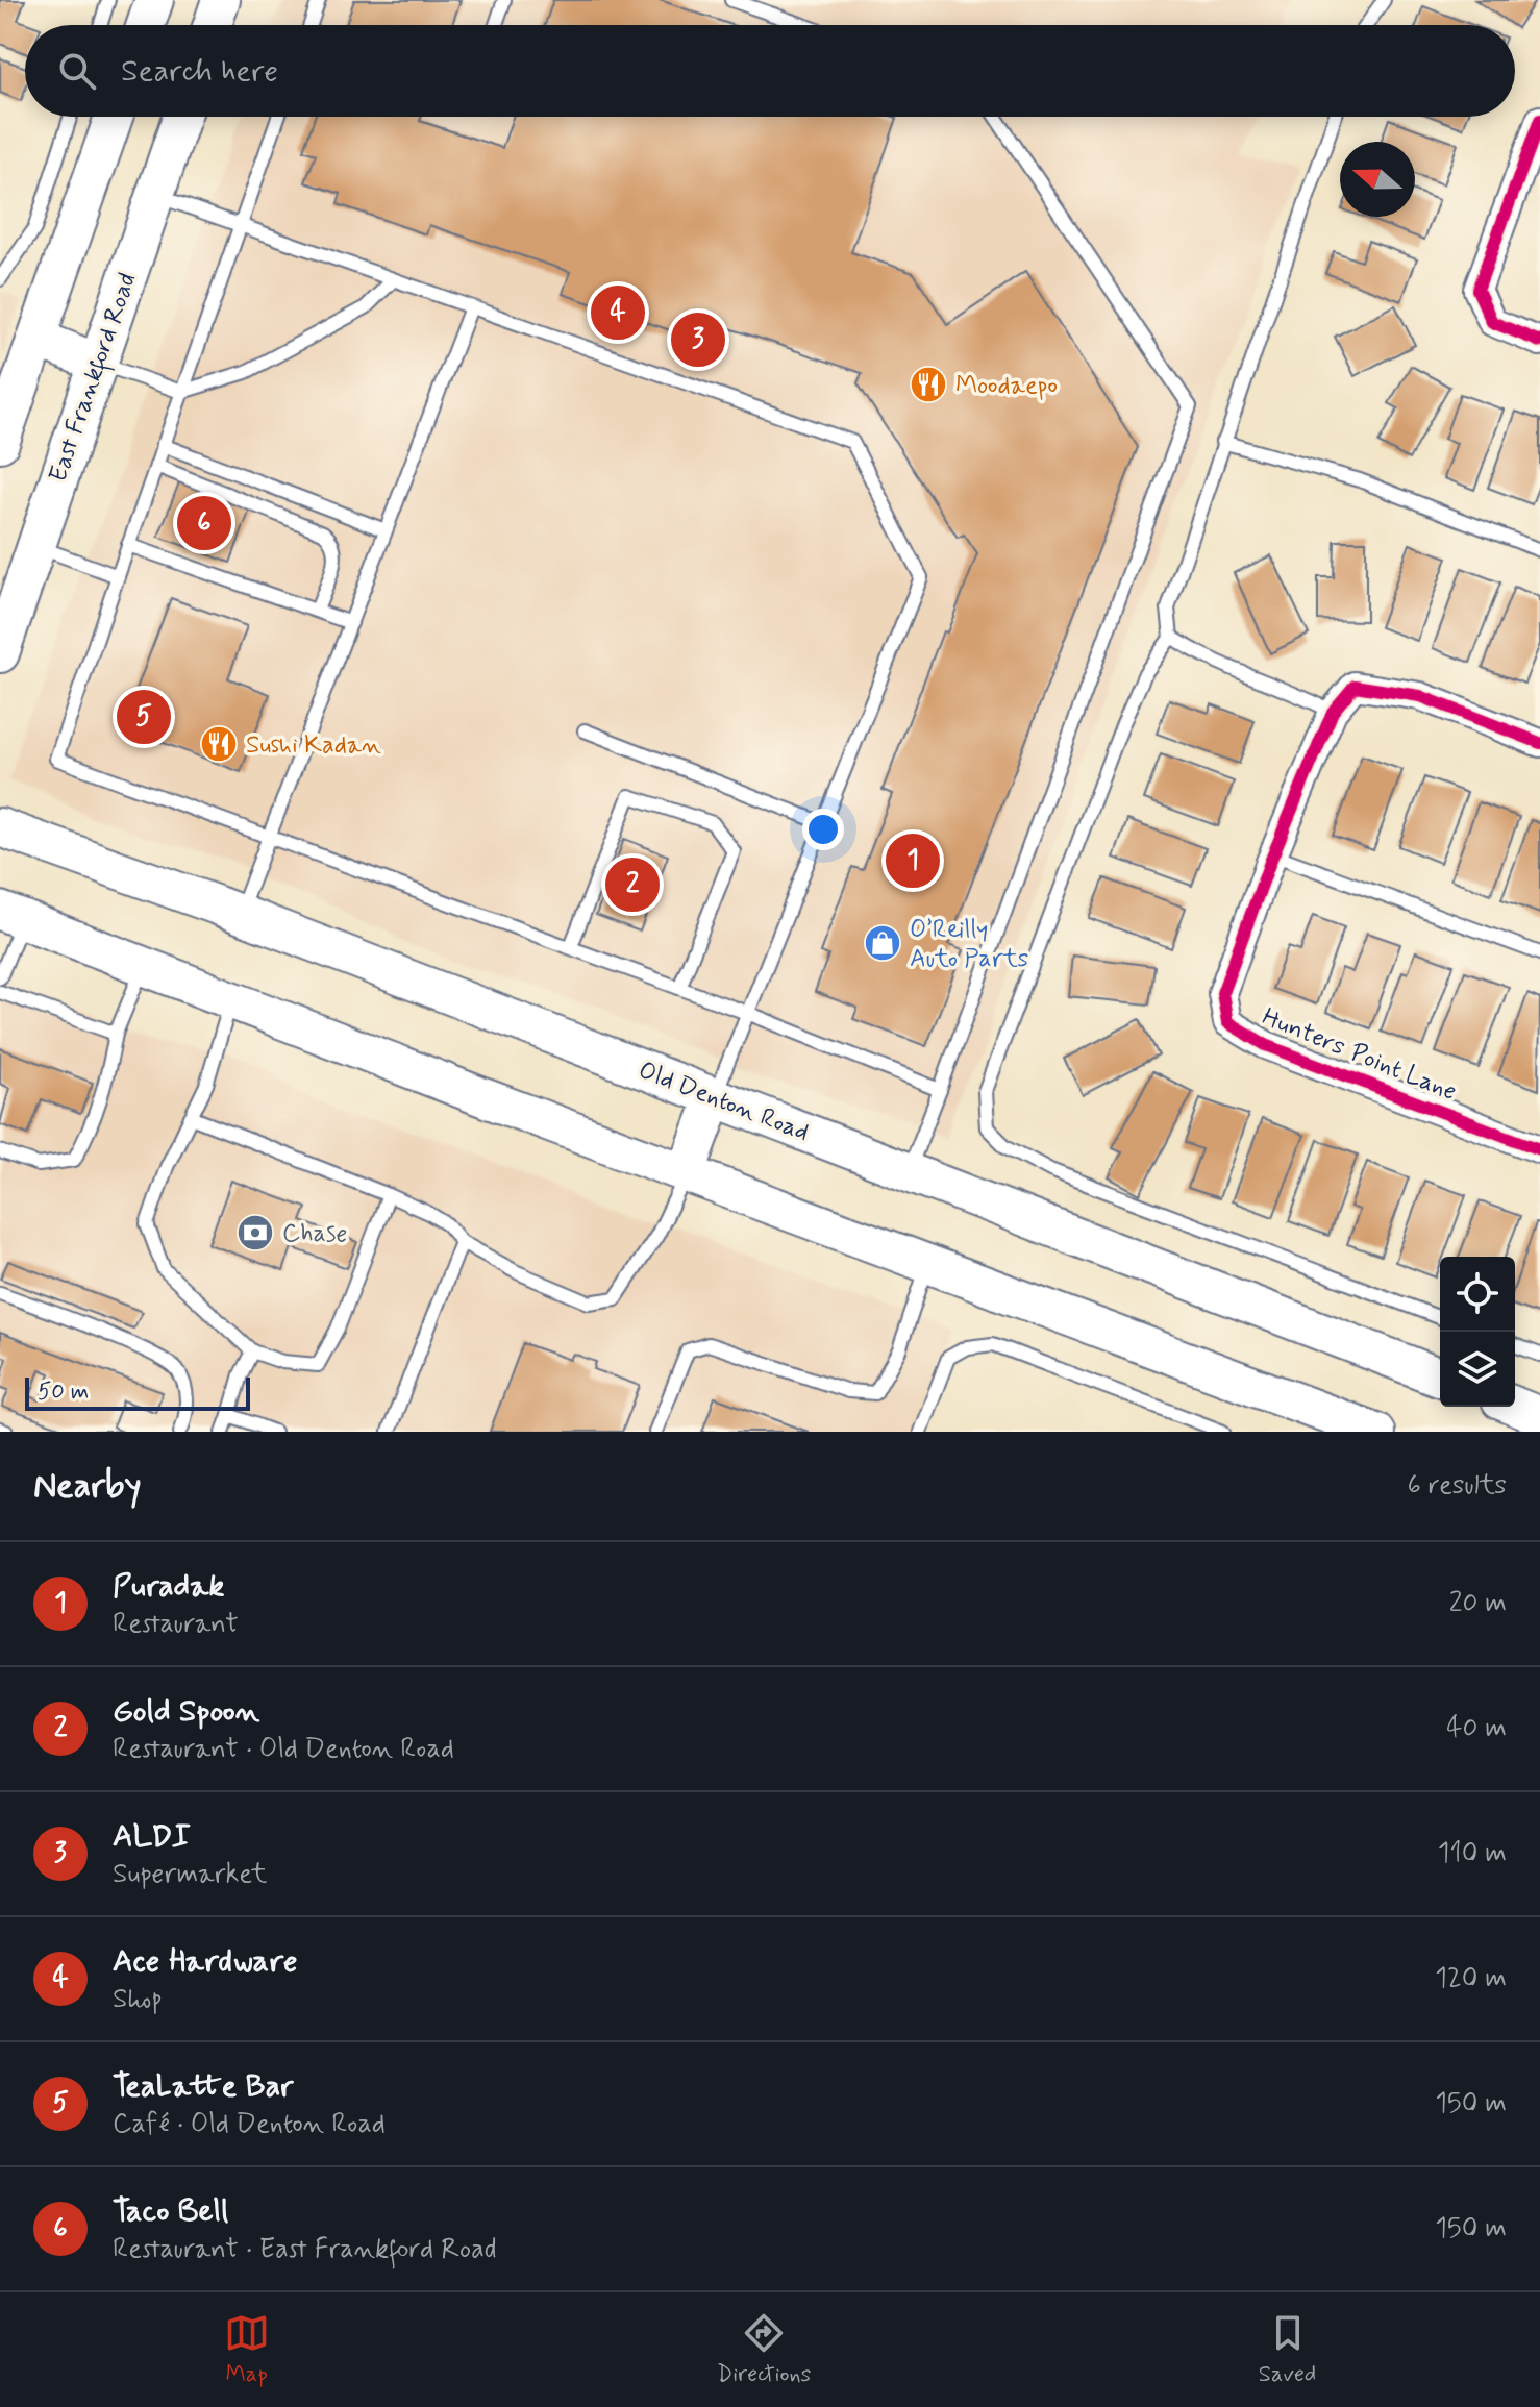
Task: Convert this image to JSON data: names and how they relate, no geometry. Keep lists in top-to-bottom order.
{
  "streets": {
    "main road": ["East Frankford Road", "Old Denton Road"],
    "street": ["Hunters Point Lane"]
  },
  "places": {
    "restaurant": ["Moodaepo", "Sushi Kadan"],
    "shop": ["O’Reilly Auto Parts"],
    "bank": ["Chase"]
  },
  "scale_bar": "50 m",
  "north": "left",
  "page": {
    "search": "Search here",
    "pins": [
      "4",
      "3",
      "6",
      "5",
      "1",
      "2"
    ],
    "scale": "50 m",
    "heading": ["Nearby", "6 results"],
    "list": [
      {
        "mark": "1",
        "name": "Puradak",
        "note": "Restaurant",
        "value": "20 m"
      },
      {
        "mark": "2",
        "name": "Gold Spoon",
        "note": "Restaurant · Old Denton Road",
        "value": "40 m"
      },
      {
        "mark": "3",
        "name": "ALDI",
        "note": "Supermarket",
        "value": "110 m"
      },
      {
        "mark": "4",
        "name": "Ace Hardware",
        "note": "Shop",
        "value": "120 m"
      },
      {
        "mark": "5",
        "name": "TeaLatte Bar",
        "note": "Café · Old Denton Road",
        "value": "150 m"
      },
      {
        "mark": "6",
        "name": "Taco Bell",
        "note": "Restaurant · East Frankford Road",
        "value": "150 m"
      }
    ],
    "nav": ["Map", "Directions", "Saved"]
  }
}
